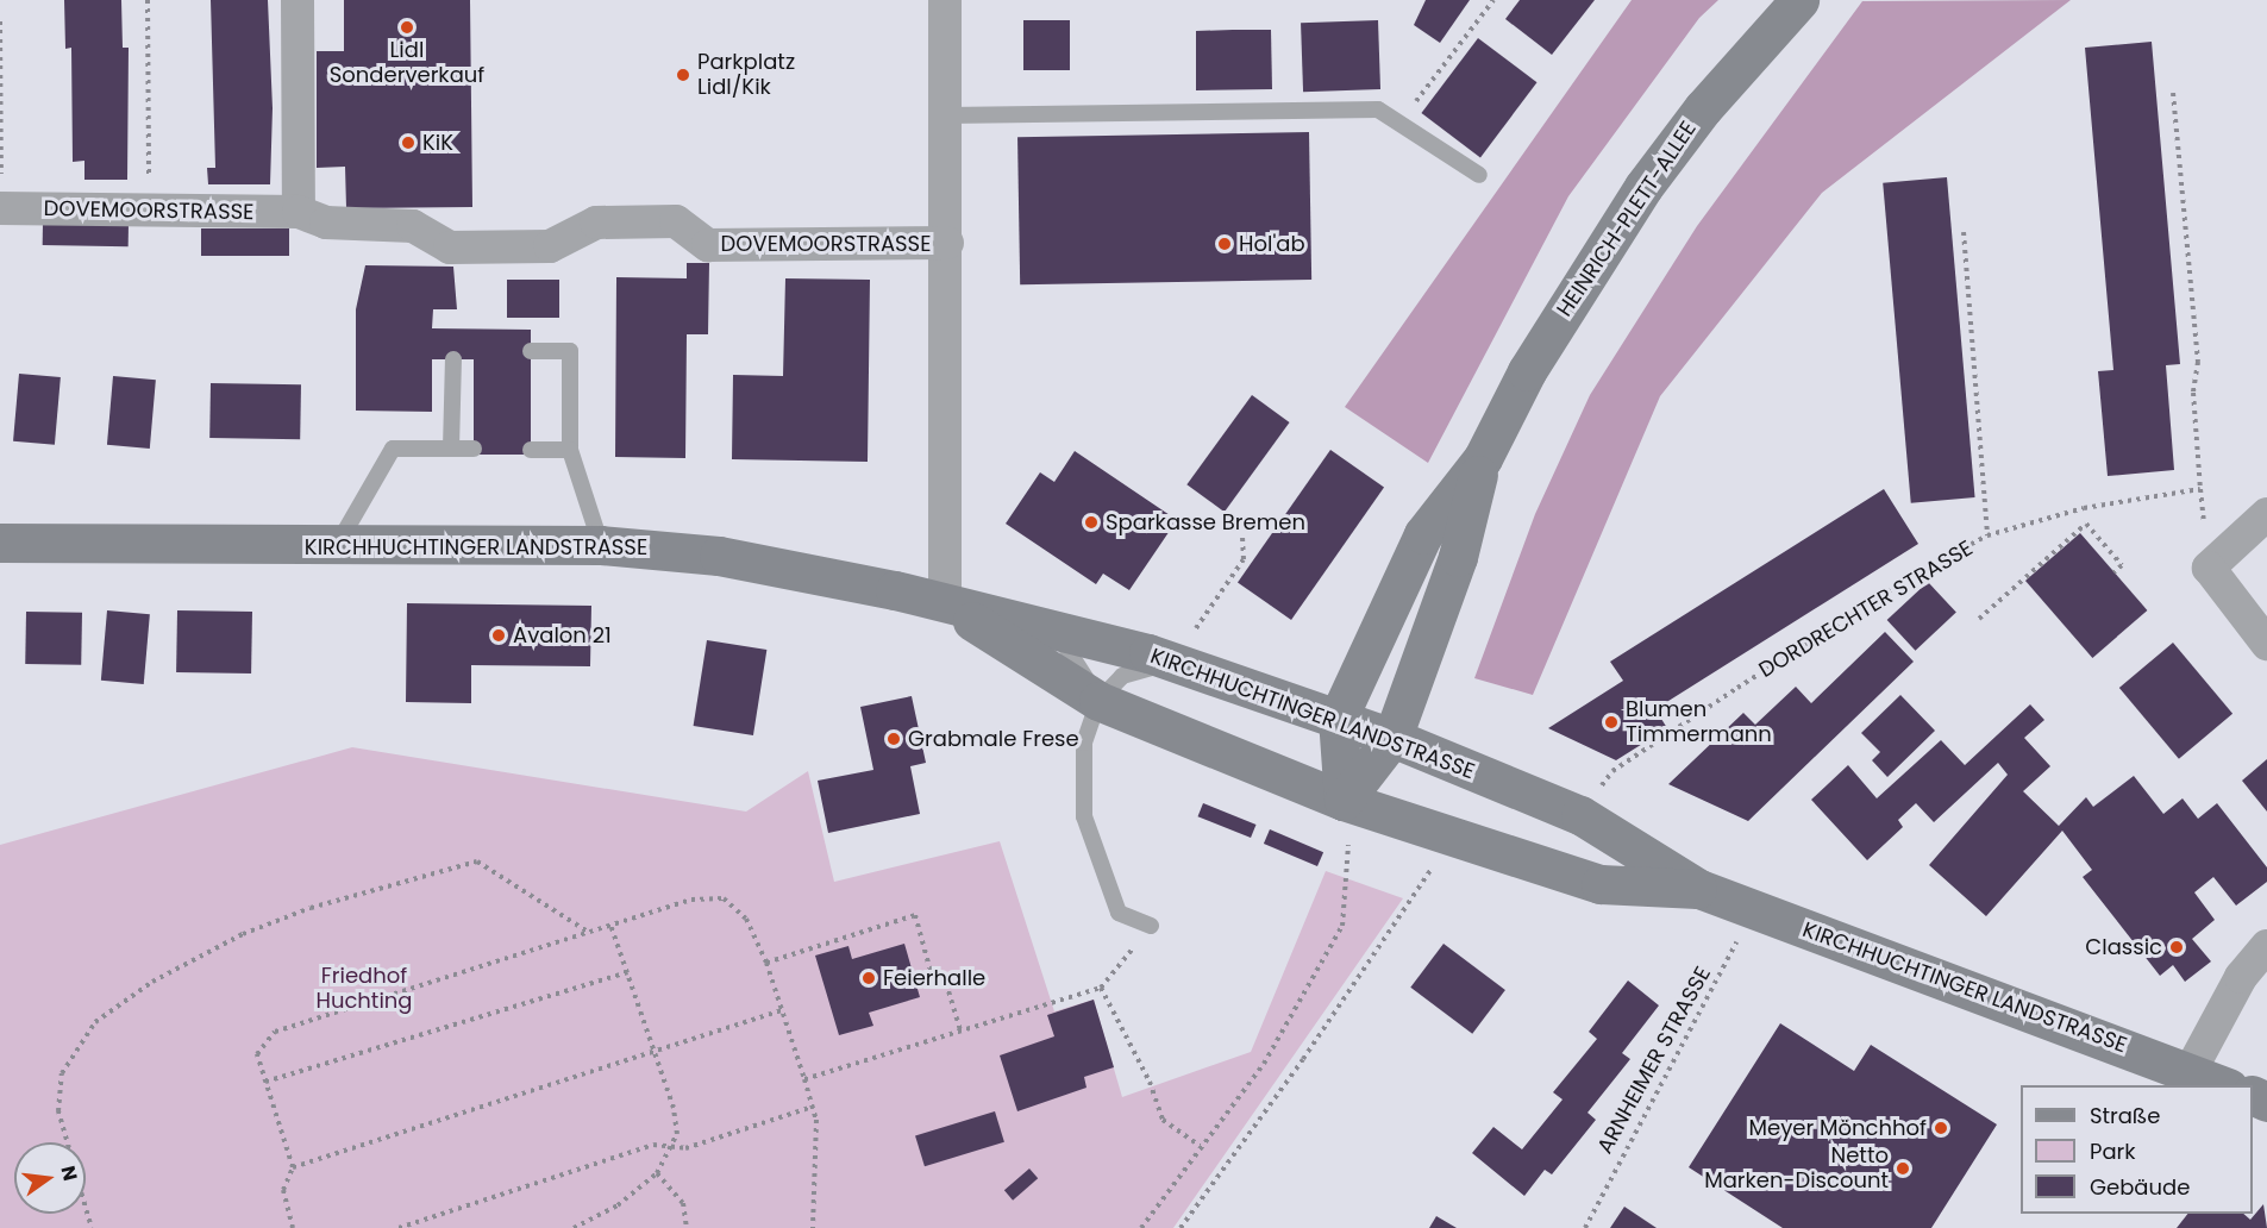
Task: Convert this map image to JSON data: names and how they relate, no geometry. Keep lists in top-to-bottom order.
{
  "streets": {
    "main road": ["HEINRICH-PLETT-ALLEE", "KIRCHHUCHTINGER LANDSTRASSE"],
    "street": ["DOVEMOORSTRASSE"],
    "path": ["DORDRECHTER STRASSE", "ARNHEIMER STRASSE"]
  },
  "crossings": [
    ["DOVEMOORSTRASSE", "KIRCHHUCHTINGER LANDSTRASSE"],
    ["HEINRICH-PLETT-ALLEE", "KIRCHHUCHTINGER LANDSTRASSE"],
    ["KIRCHHUCHTINGER LANDSTRASSE", "DORDRECHTER STRASSE"],
    ["KIRCHHUCHTINGER LANDSTRASSE", "ARNHEIMER STRASSE"]
  ],
  "parks": ["Friedhof Huchting"],
  "places": [
    "Lidl Sonderverkauf",
    "Parkplatz Lidl/Kik",
    "KiK",
    "Hol'ab",
    "Sparkasse Bremen",
    "Avalon 21",
    "Blumen Timmermann",
    "Grabmale Frese",
    "Classic",
    "Feierhalle",
    "Meyer Mönchhof",
    "Netto Marken-Discount"
  ],
  "legend": ["Straße", "Park", "Gebäude"],
  "north": "right"
}
